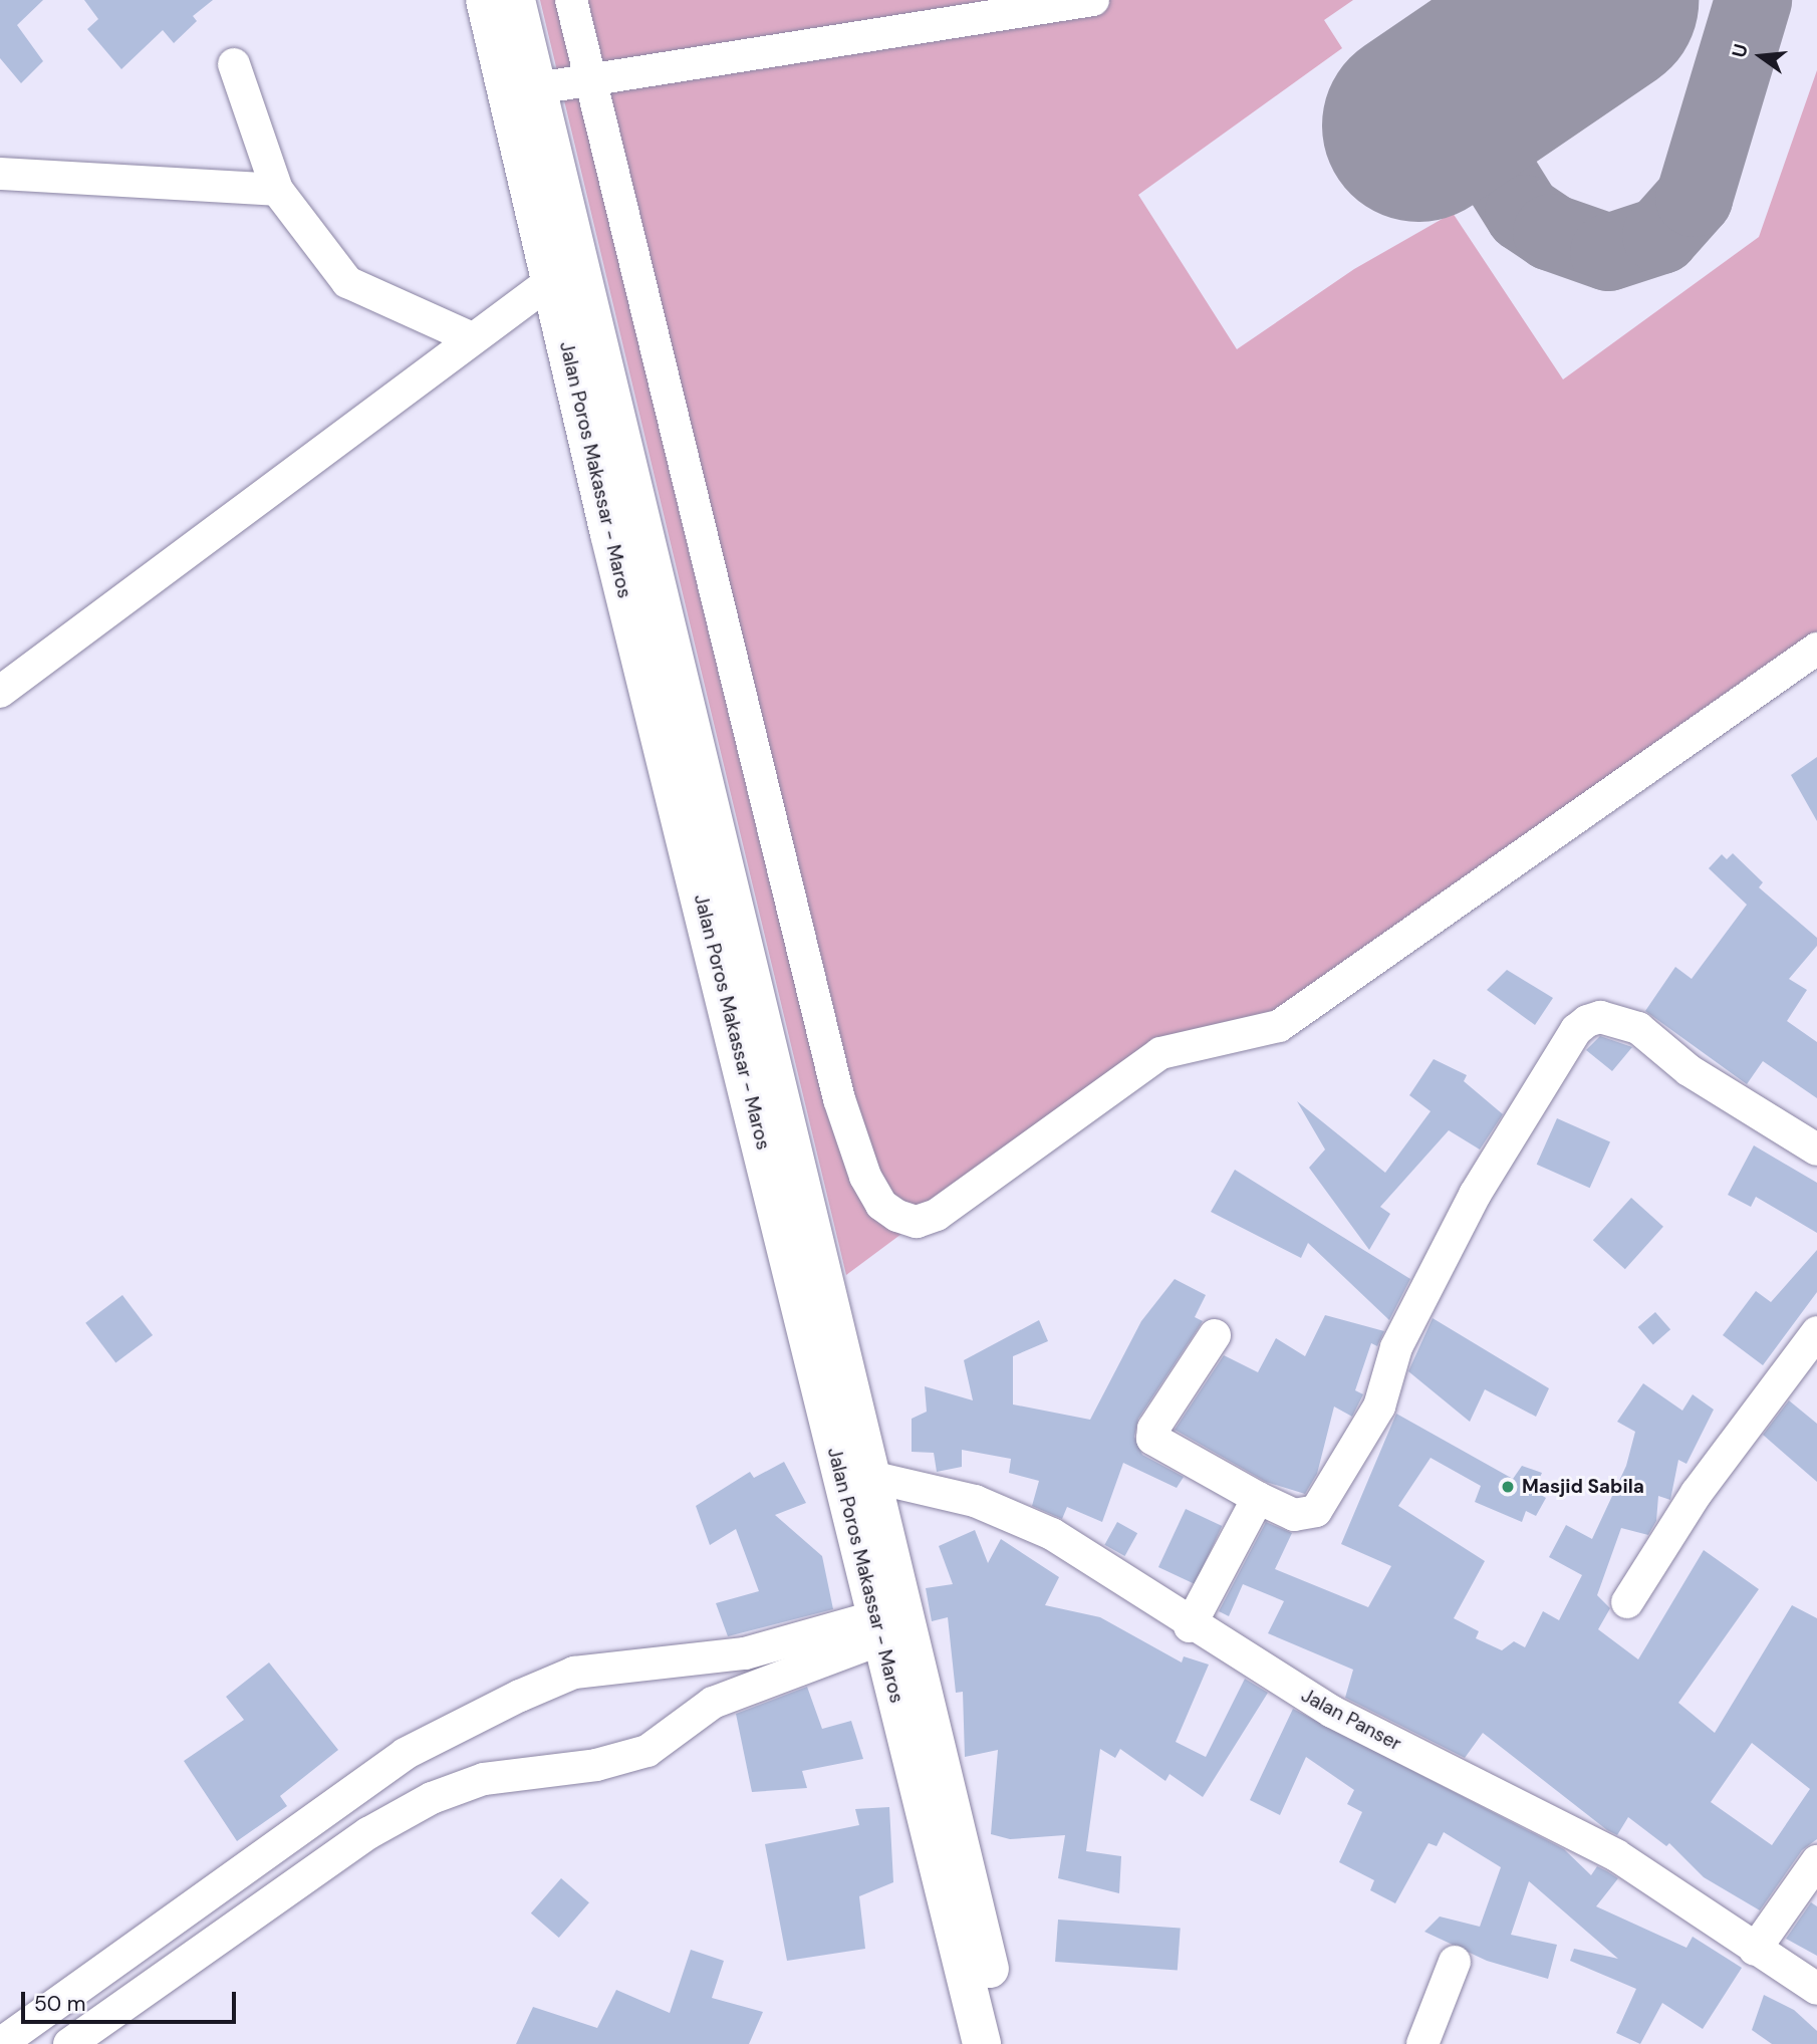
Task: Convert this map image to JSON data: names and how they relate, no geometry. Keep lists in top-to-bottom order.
{
  "streets": {
    "highway": ["Jalan Poros Makassar - Maros"],
    "street": ["Jalan Panser"]
  },
  "crossings": [
    ["Jalan Poros Makassar - Maros", "Jalan Panser"]
  ],
  "places": ["Masjid Sabila"],
  "scale_bar": "50 m",
  "north": "left"
}
